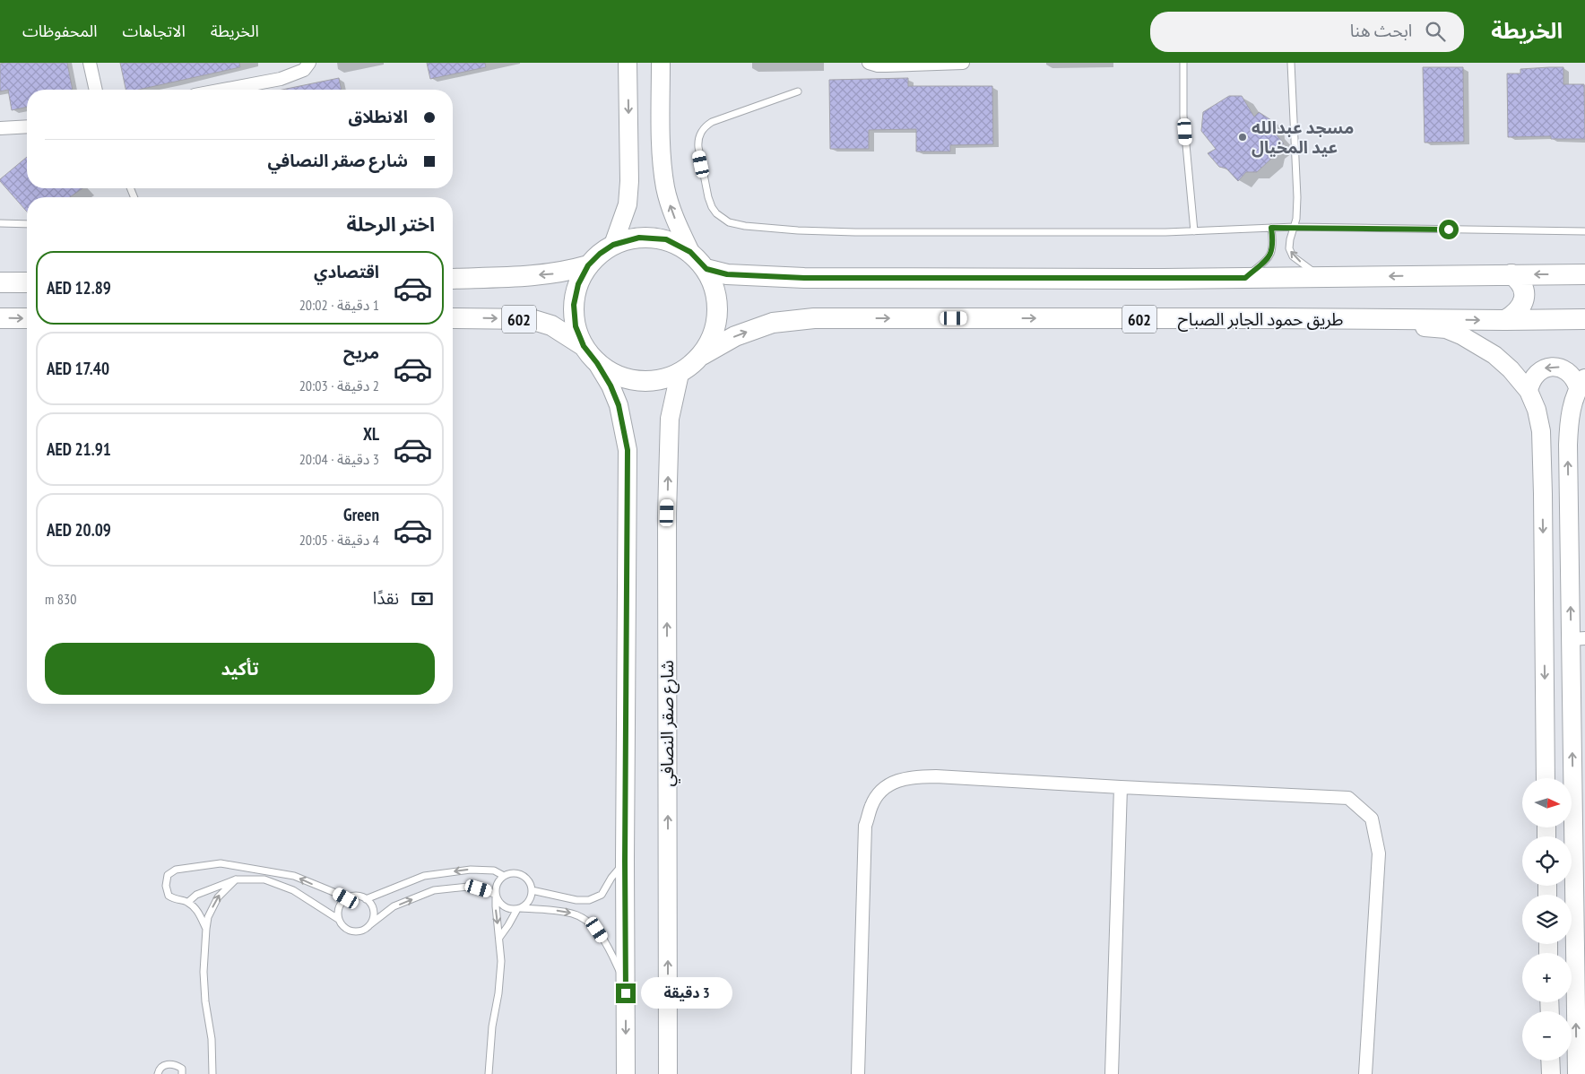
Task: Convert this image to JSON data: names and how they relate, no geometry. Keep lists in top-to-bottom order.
{
  "streets": {
    "main road": ["602", "طريق حمود الجابر الصباح", "شارع صقر النصافي"]
  },
  "crossings": [
    ["602", "طريق حمود الجابر الصباح"],
    ["602", "شارع صقر النصافي"],
    ["طريق حمود الجابر الصباح", "شارع صقر النصافي"]
  ],
  "places": ["مسجد عبدالله عيد المخيال"],
  "north": "right",
  "page": {
    "header": "الخريطة",
    "search": "ابحث هنا",
    "nav": ["الخريطة", "الاتجاهات", "المحفوظات"],
    "banner": ["الانطلاق", "شارع صقر النصافي"],
    "heading": "اختر الرحلة",
    "list": [
      {
        "name": "اقتصادي",
        "note": "1 دقيقة · 20:02",
        "value": "AED 12.89"
      },
      {
        "name": "مريح",
        "note": "2 دقيقة · 20:03",
        "value": "AED 17.40"
      },
      {
        "name": "XL",
        "note": "3 دقيقة · 20:04",
        "value": "AED 21.91"
      },
      {
        "name": "Green",
        "note": "4 دقيقة · 20:05",
        "value": "AED 20.09"
      }
    ],
    "pay": ["نقدًا", "830 m"],
    "buttons": "تأكيد",
    "map_buttons": ["+", "−"],
    "bubble": "3 دقيقة"
  }
}
